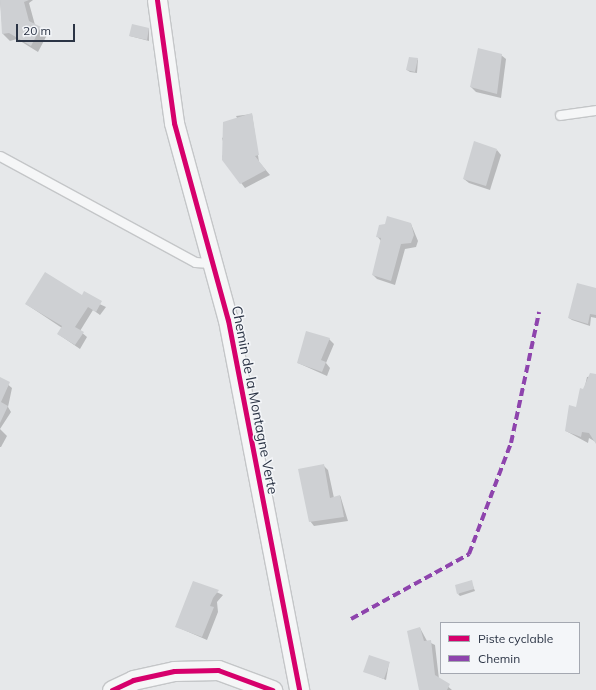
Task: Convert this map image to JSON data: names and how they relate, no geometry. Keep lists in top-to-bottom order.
{
  "streets": {
    "street": ["Chemin de la Montagne Verte"]
  },
  "legend": ["Piste cyclable", "Chemin"],
  "scale_bar": "20 m"
}
